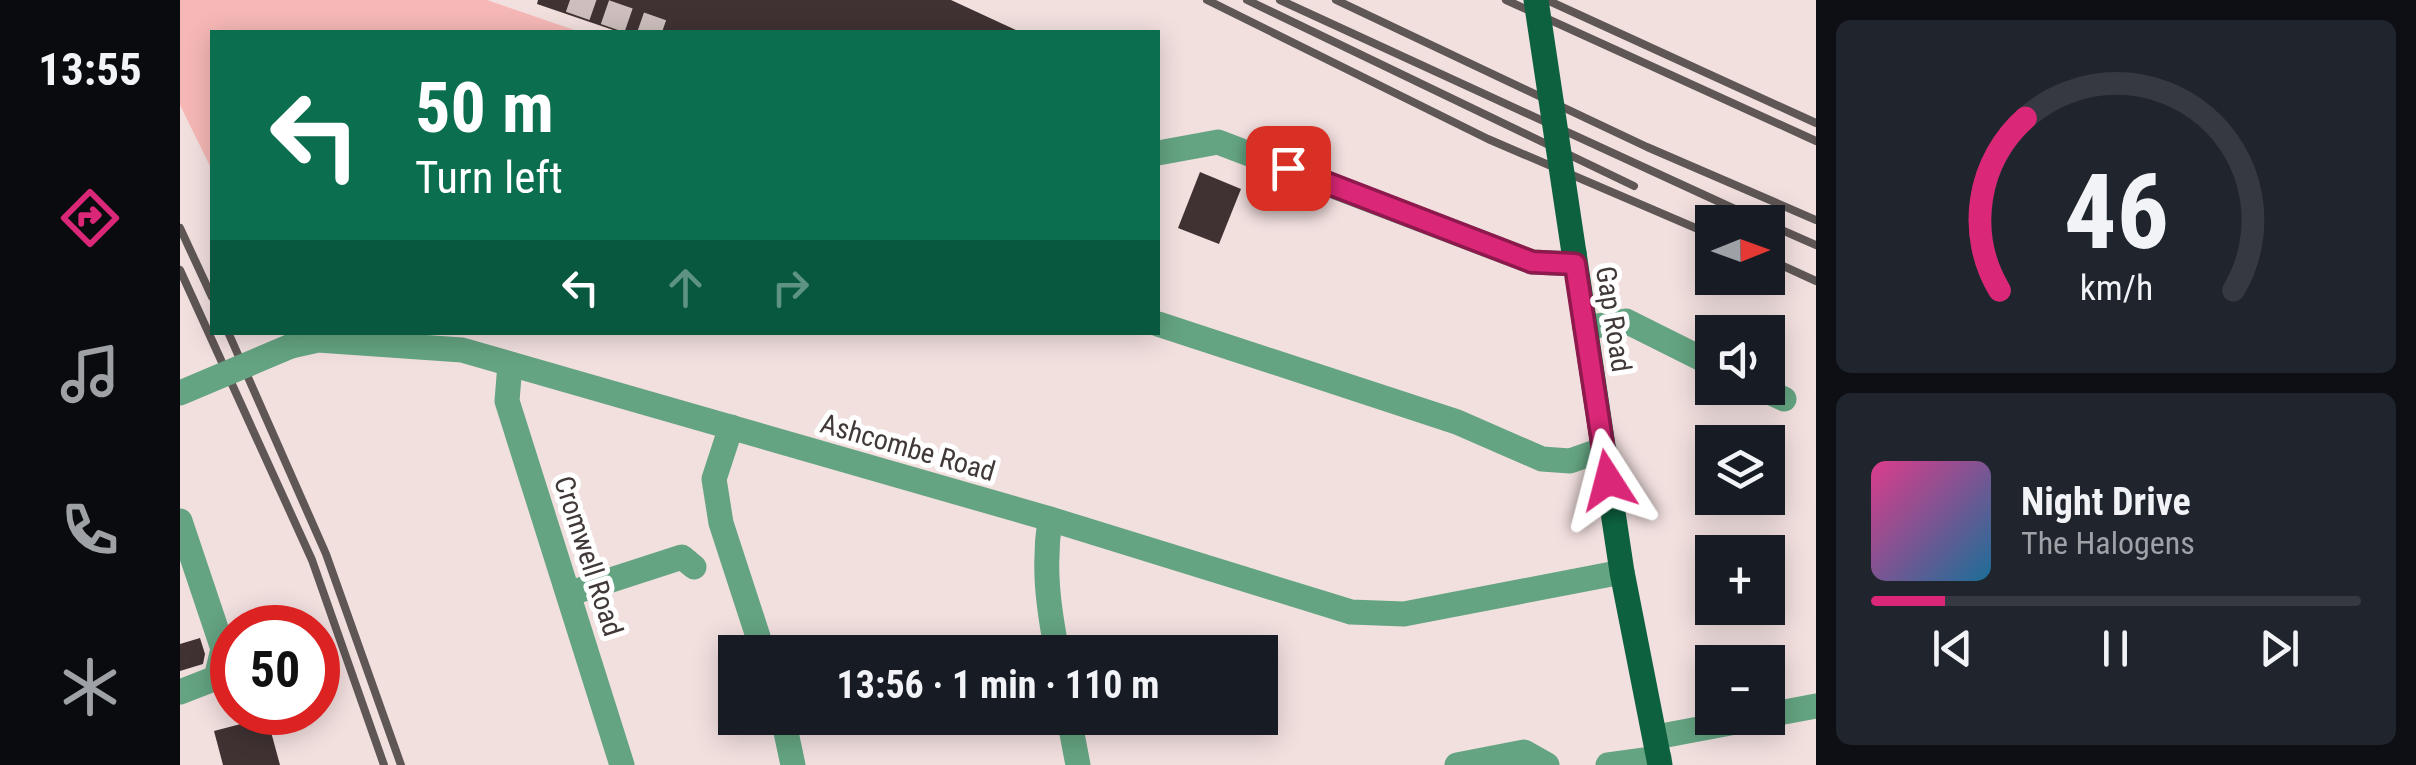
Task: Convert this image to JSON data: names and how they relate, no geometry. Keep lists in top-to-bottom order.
{
  "streets": {
    "main road": ["Gap Road"],
    "street": ["Ashcombe Road", "Cromwell Road"]
  },
  "crossings": [
    ["Gap Road", "Ashcombe Road"],
    ["Ashcombe Road", "Cromwell Road"]
  ],
  "north": "right",
  "page": {
    "tabs": "13:55",
    "turn": ["50 m", "Turn left"],
    "map_buttons": ["+", "−"],
    "song": ["Night Drive", "The Halogens"],
    "limit": "50",
    "trip": "13:56 · 1 min · 110 m",
    "gauge": ["46", "km/h"]
  }
}
